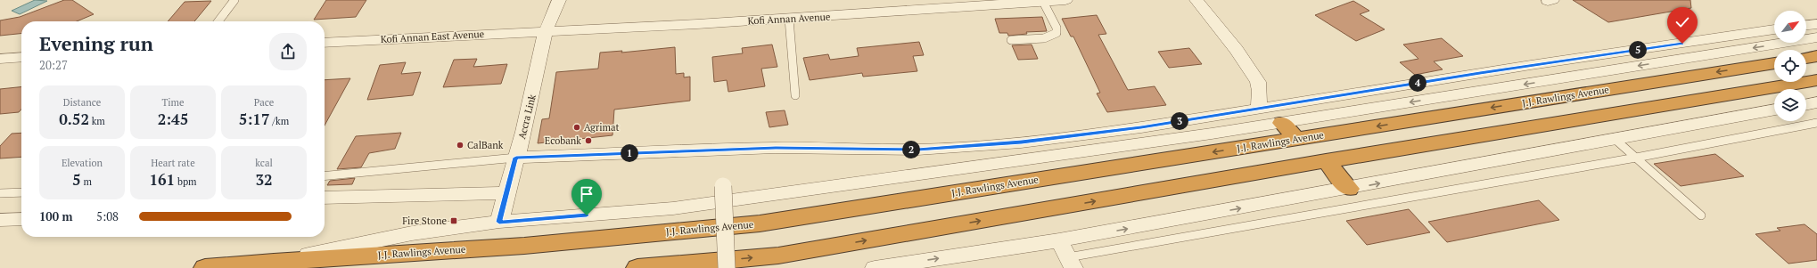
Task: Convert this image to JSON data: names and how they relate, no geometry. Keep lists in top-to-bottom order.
{
  "streets": {
    "highway": ["J.J. Rawlings Avenue"],
    "street": ["Kofi Annan Avenue", "Kofi Annan East Avenue", "Accra Link"]
  },
  "crossings": [
    ["Kofi Annan Avenue", "Kofi Annan East Avenue"],
    ["Kofi Annan Avenue", "Accra Link"],
    ["Kofi Annan East Avenue", "Accra Link"]
  ],
  "places": {
    "other": ["Agrimat", "Ecobank", "CalBank"],
    "transit": ["Fire Stone"]
  },
  "north": "top right",
  "page": {
    "heading": ["Evening run", "20:27"],
    "pins": [
      "5",
      "4",
      "3",
      "2",
      "1"
    ],
    "stats": [
      ["Distance", "0.52 km"],
      ["Time", "2:45"],
      ["Pace", "5:17 /km"],
      ["Elevation", "5 m"],
      ["Heart rate", "161 bpm"],
      ["kcal", "32"]
    ],
    "list": [
      {
        "name": "100 m",
        "note": "5:08"
      }
    ]
  }
}
